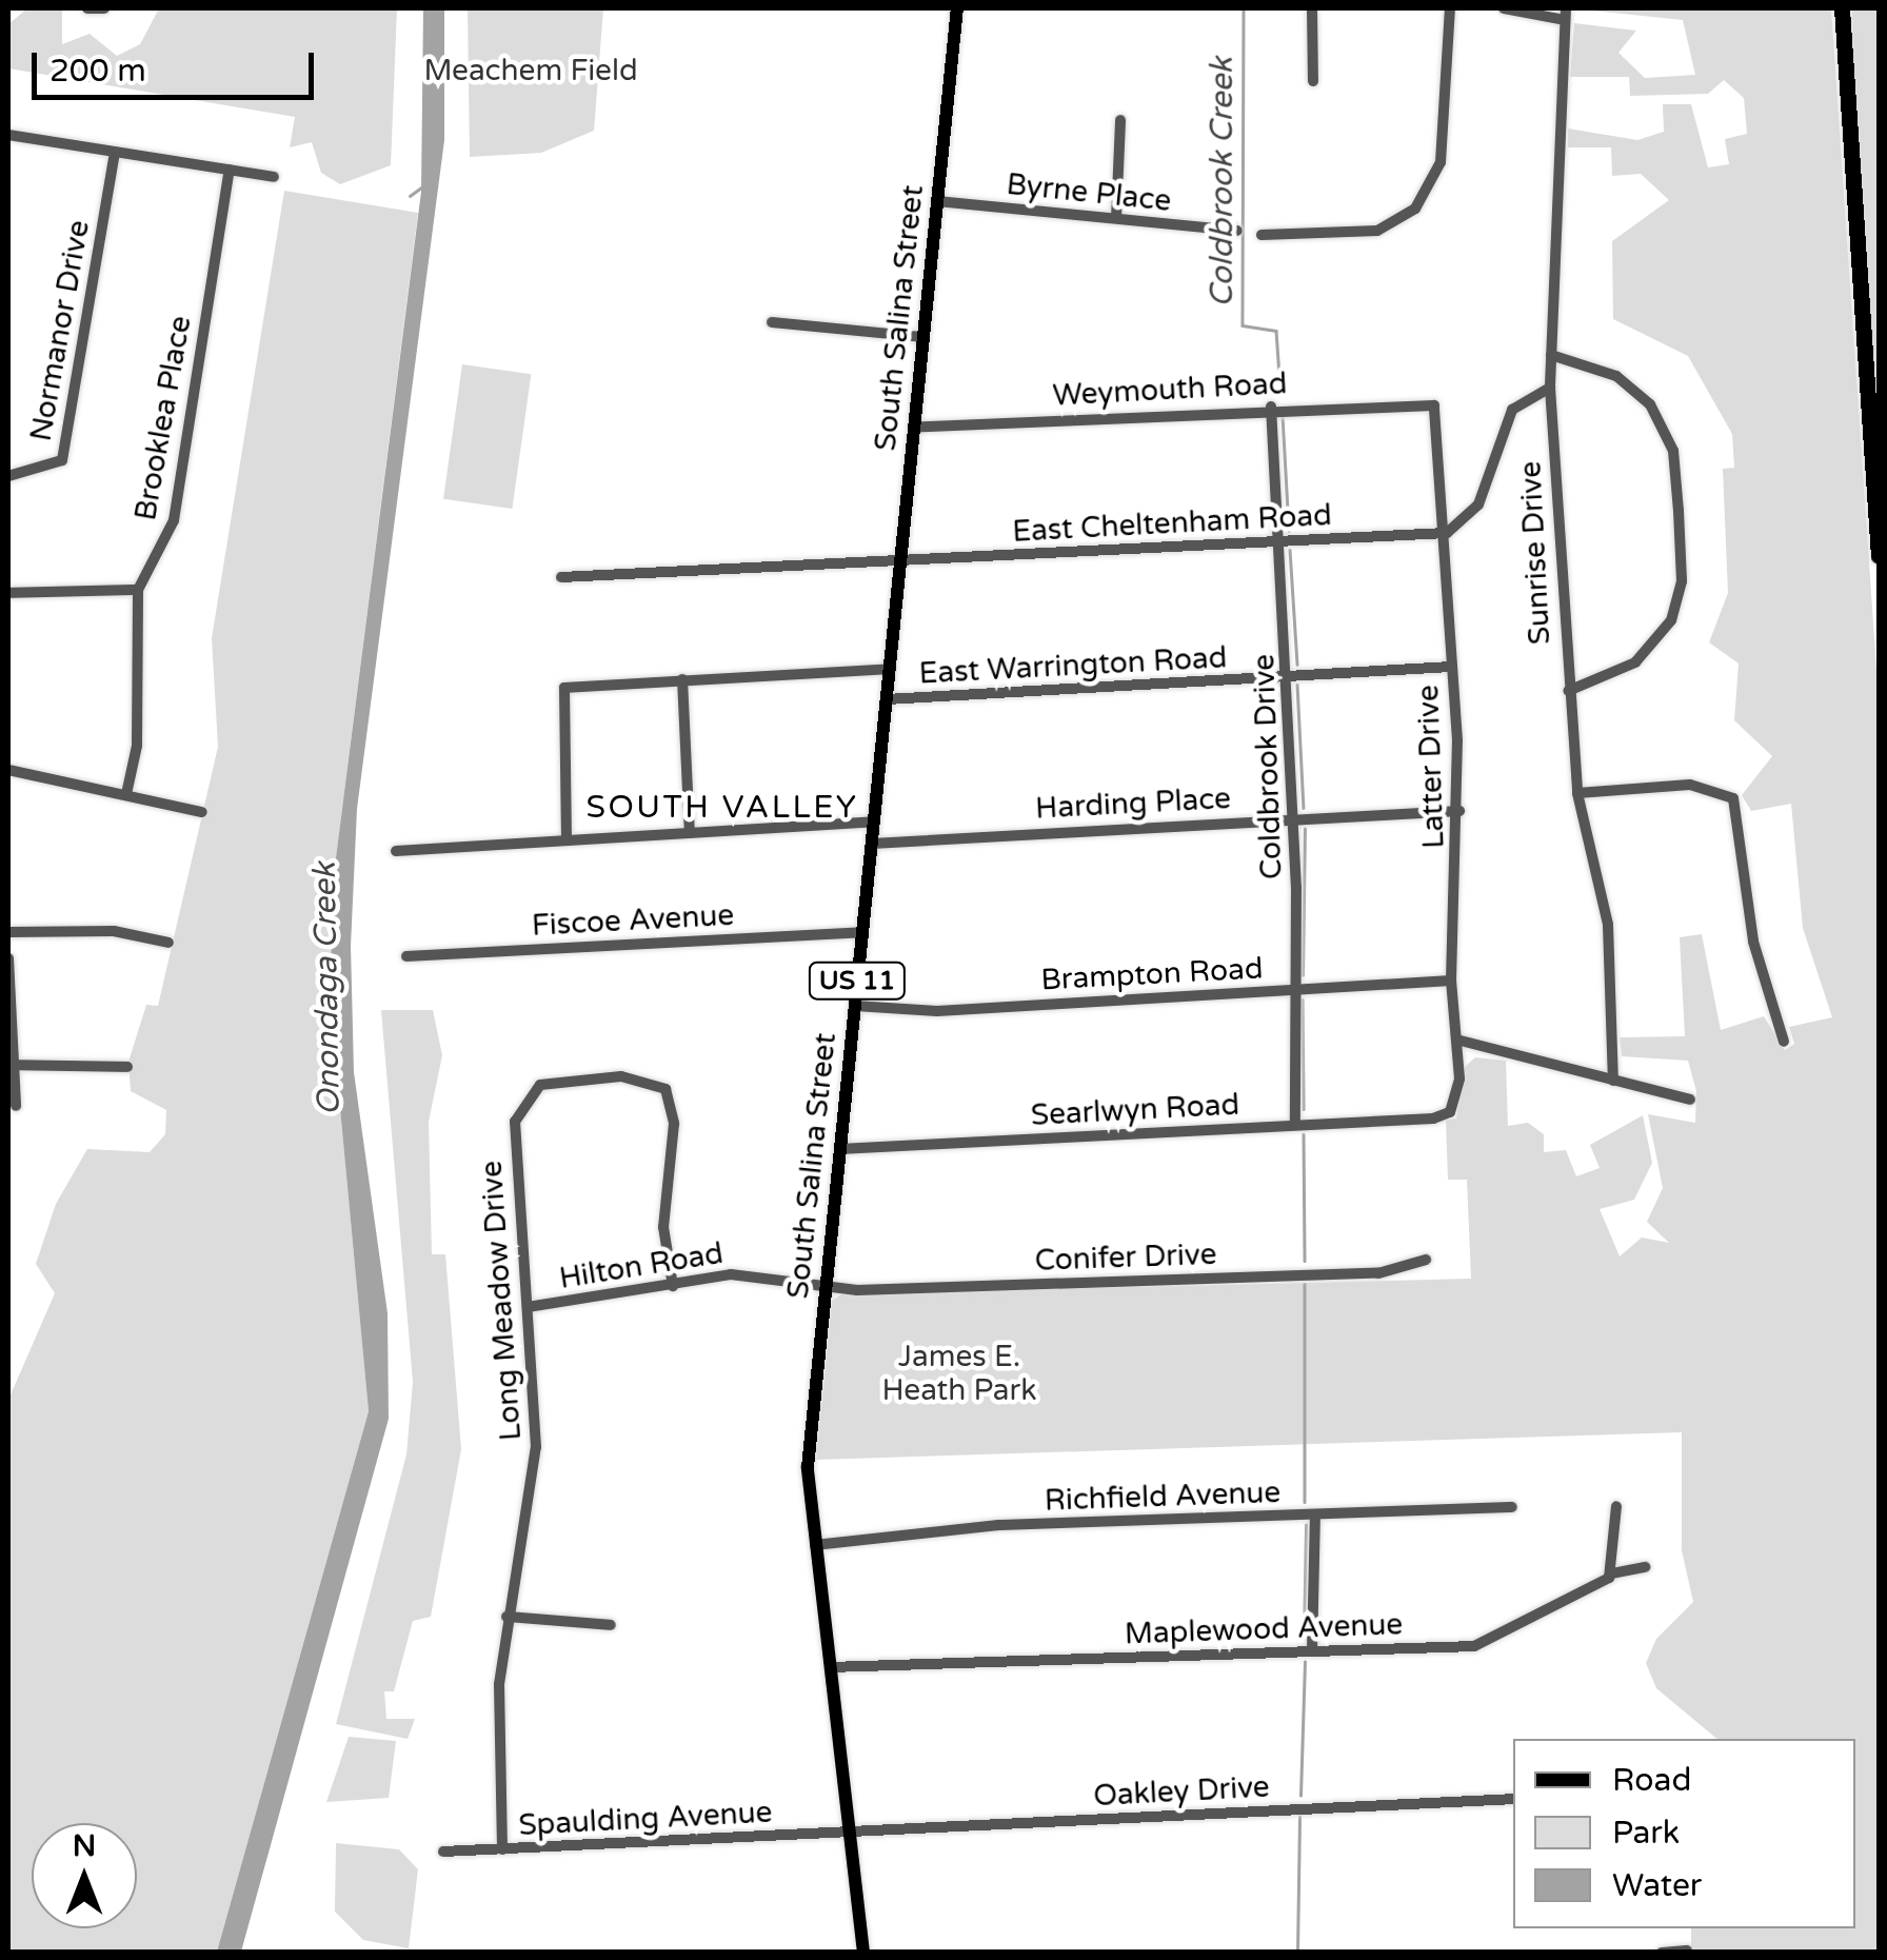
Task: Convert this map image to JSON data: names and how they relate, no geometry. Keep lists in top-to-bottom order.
{
  "streets": {
    "main road": ["South Salina Street", "US 11"],
    "street": [
      "Byrne Place",
      "Normanor Drive",
      "Weymouth Road",
      "Brooklea Place",
      "East Cheltenham Road",
      "Sunrise Drive",
      "East Warrington Road",
      "Coldbrook Drive",
      "Latter Drive",
      "Harding Place",
      "Fiscoe Avenue",
      "Brampton Road",
      "Searlwyn Road",
      "Conifer Drive",
      "Hilton Road",
      "Long Meadow Drive",
      "Richfield Avenue",
      "Maplewood Avenue",
      "Oakley Drive",
      "Spaulding Avenue"
    ]
  },
  "crossings": [
    ["Byrne Place", "South Salina Street"],
    ["South Salina Street", "Weymouth Road"],
    ["South Salina Street", "East Cheltenham Road"],
    ["South Salina Street", "East Warrington Road"],
    ["South Salina Street", "Harding Place"],
    ["South Salina Street", "Fiscoe Avenue"],
    ["South Salina Street", "Brampton Road"],
    ["South Salina Street", "Searlwyn Road"],
    ["South Salina Street", "Conifer Drive"],
    ["South Salina Street", "Hilton Road"],
    ["South Salina Street", "Richfield Avenue"],
    ["South Salina Street", "Maplewood Avenue"],
    ["South Salina Street", "Oakley Drive"],
    ["South Salina Street", "Spaulding Avenue"],
    ["Weymouth Road", "Coldbrook Drive"],
    ["Weymouth Road", "Latter Drive"],
    ["East Cheltenham Road", "Coldbrook Drive"],
    ["East Cheltenham Road", "Latter Drive"],
    ["East Warrington Road", "Coldbrook Drive"],
    ["East Warrington Road", "Latter Drive"],
    ["Coldbrook Drive", "Harding Place"],
    ["Coldbrook Drive", "Brampton Road"],
    ["Coldbrook Drive", "Searlwyn Road"],
    ["Latter Drive", "Harding Place"],
    ["Latter Drive", "Brampton Road"],
    ["Latter Drive", "Searlwyn Road"],
    ["Conifer Drive", "Hilton Road"],
    ["Hilton Road", "Long Meadow Drive"],
    ["Long Meadow Drive", "Spaulding Avenue"],
    ["Oakley Drive", "Spaulding Avenue"]
  ],
  "districts": ["SOUTH VALLEY"],
  "water": ["Coldbrook Creek", "Onondaga Creek"],
  "parks": ["Meachem Field", "James E. Heath Park"],
  "legend": ["Road", "Park", "Water"],
  "scale_bar": "200 m",
  "north": "top"
}
